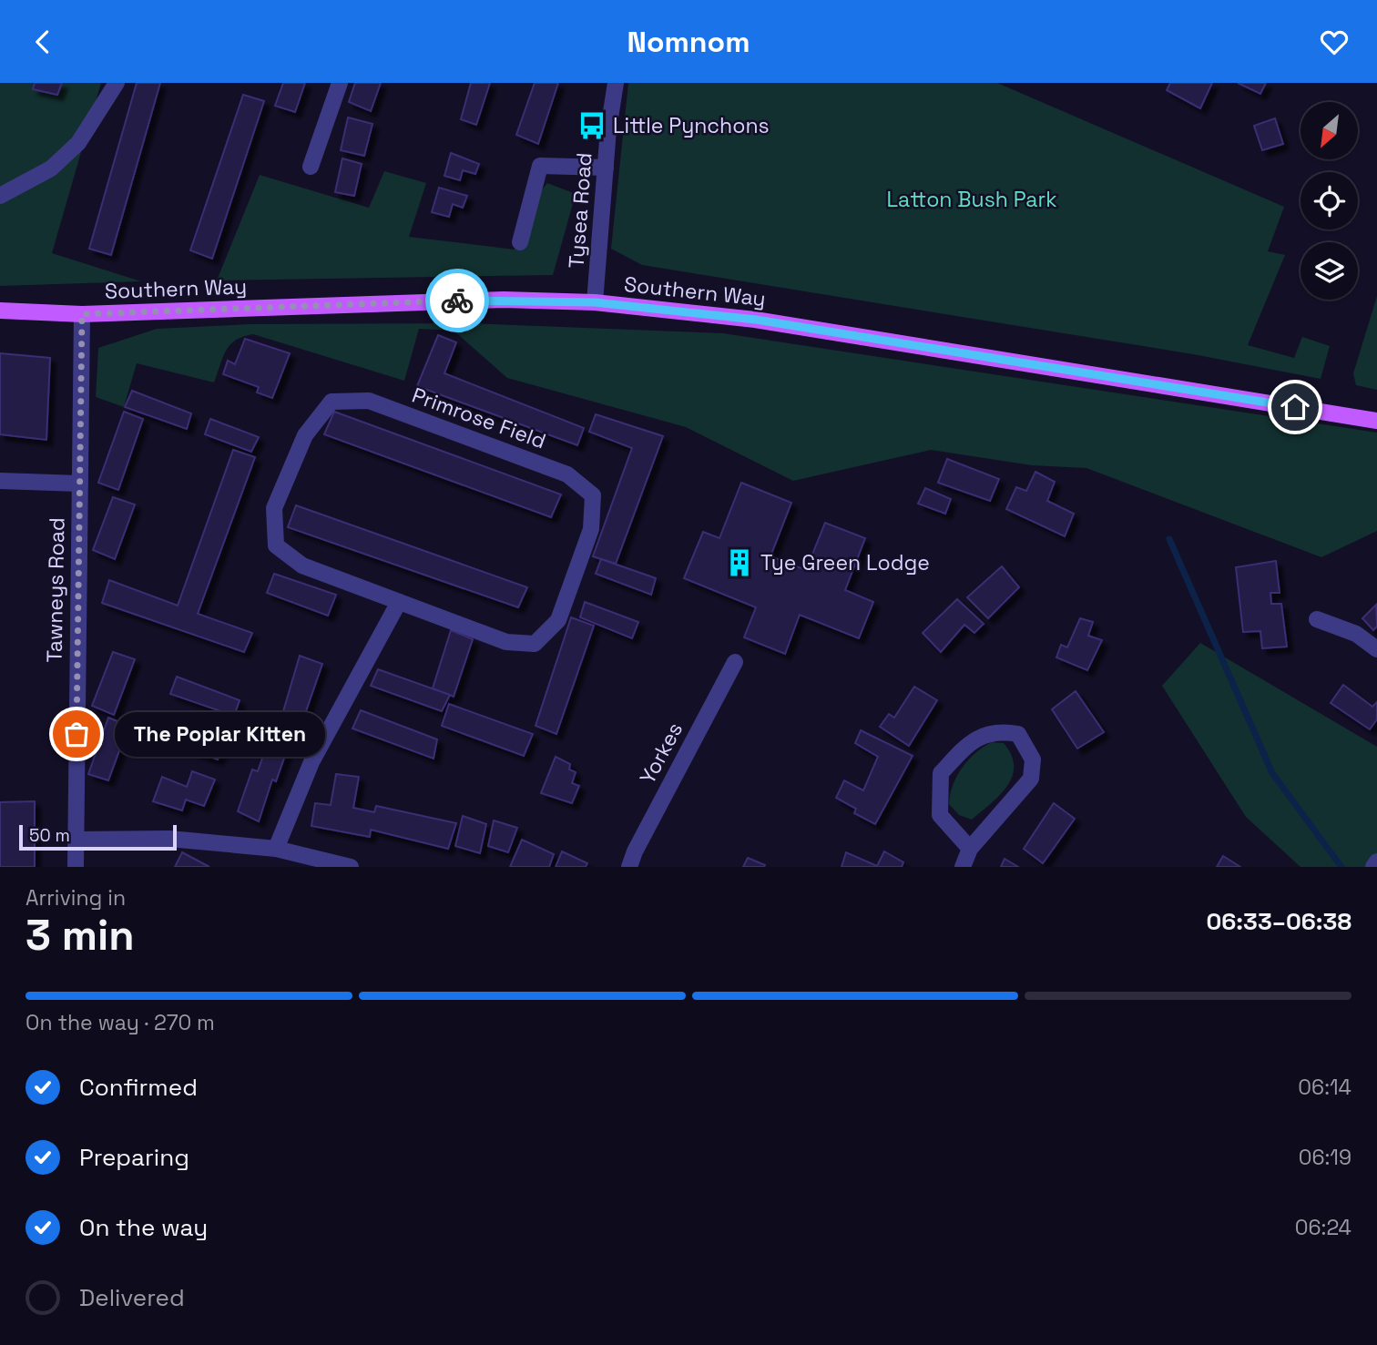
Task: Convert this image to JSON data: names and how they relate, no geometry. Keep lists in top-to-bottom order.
{
  "streets": {
    "main road": ["Southern Way"],
    "street": [
      "Tysea Road",
      "Primrose Field",
      "Tawneys Road",
      "Yorkes"
    ]
  },
  "crossings": [
    ["Tysea Road", "Southern Way"],
    ["Southern Way", "Tawneys Road"]
  ],
  "parks": ["Latton Bush Park"],
  "places": {
    "bus stop": ["Little Pynchons"],
    "building": ["Tye Green Lodge"],
    "other": ["The Poplar Kitten"]
  },
  "scale_bar": "50 m",
  "north": "bottom left",
  "page": {
    "header": "Nomnom",
    "bubble": "The Poplar Kitten",
    "scale": "50 m",
    "heading": ["3 min", "Arriving in", "06:33–06:38"],
    "bar": "On the way · 270 m",
    "list": [
      ["Confirmed", "06:14"],
      ["Preparing", "06:19"],
      ["On the way", "06:24"],
      "Delivered"
    ]
  }
}
